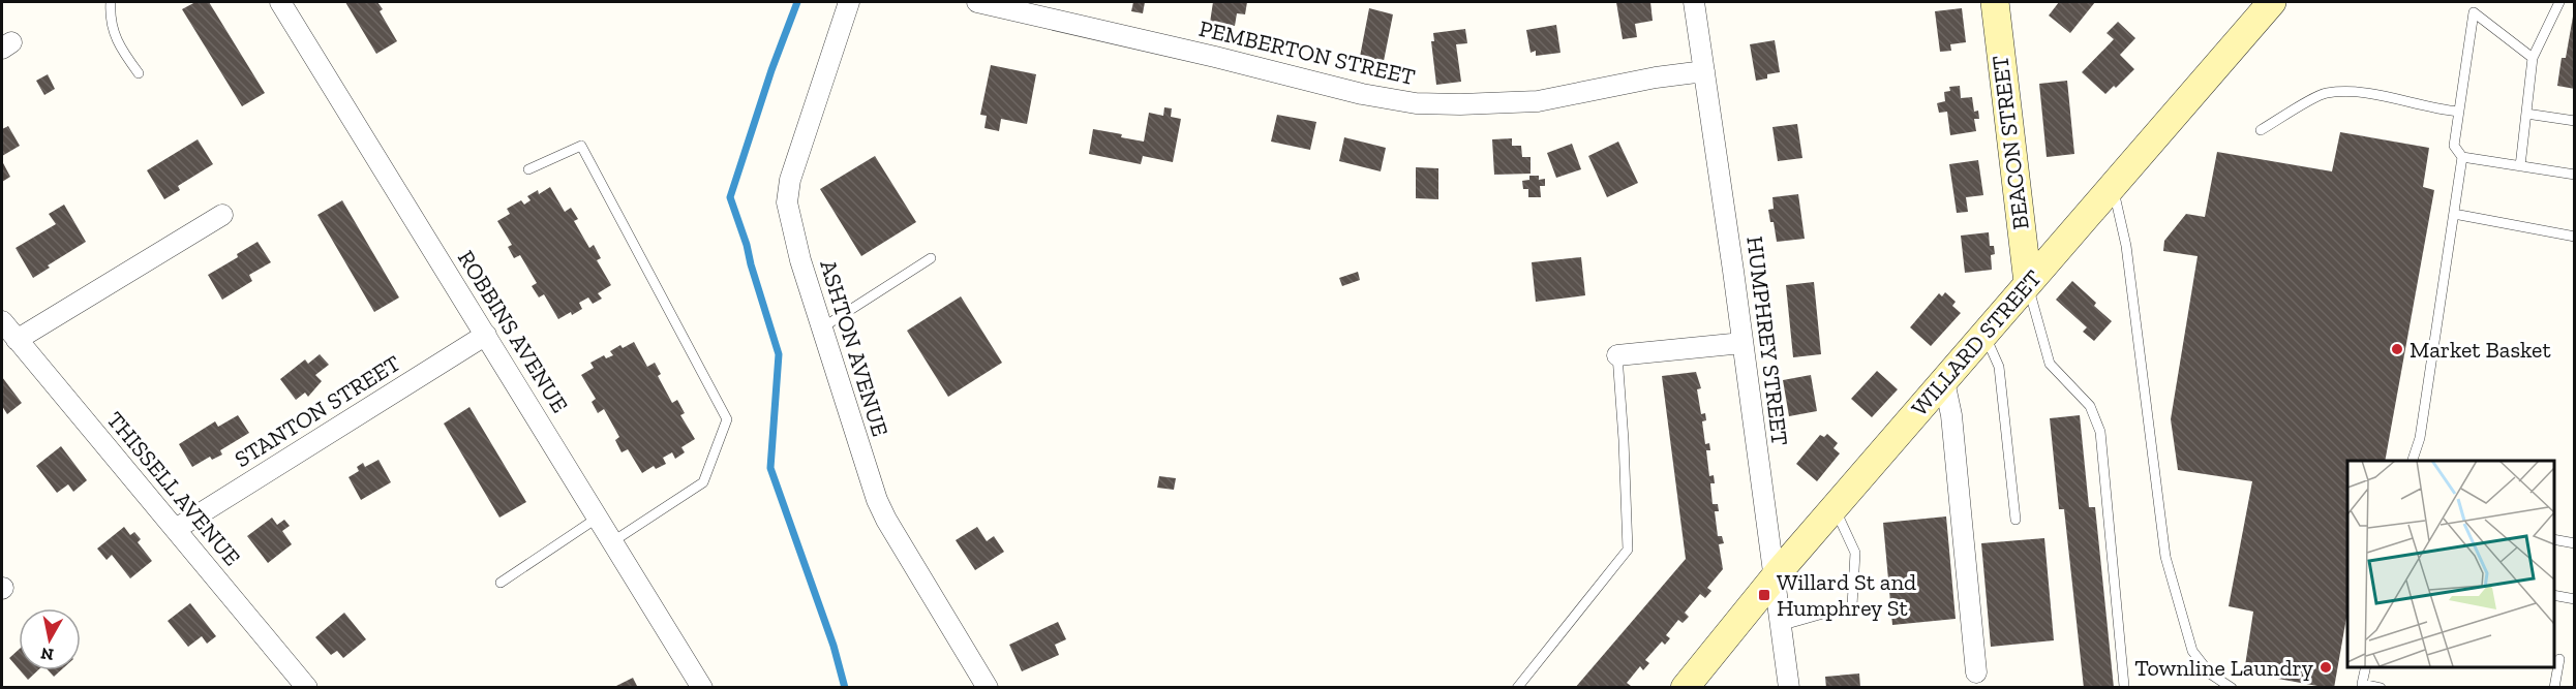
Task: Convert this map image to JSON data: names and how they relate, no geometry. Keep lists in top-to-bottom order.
{
  "streets": {
    "main road": ["BEACON STREET", "WILLARD STREET"],
    "street": [
      "PEMBERTON STREET",
      "ROBBINS AVENUE",
      "HUMPHREY STREET",
      "ASHTON AVENUE",
      "STANTON STREET",
      "THISSELL AVENUE"
    ]
  },
  "crossings": [
    ["PEMBERTON STREET", "HUMPHREY STREET"],
    ["BEACON STREET", "WILLARD STREET"],
    ["ROBBINS AVENUE", "STANTON STREET"],
    ["HUMPHREY STREET", "WILLARD STREET"],
    ["STANTON STREET", "THISSELL AVENUE"]
  ],
  "places": {
    "other": ["Market Basket", "Townline Laundry"],
    "transit": ["Willard St and Humphrey St"]
  },
  "north": "bottom"
}
